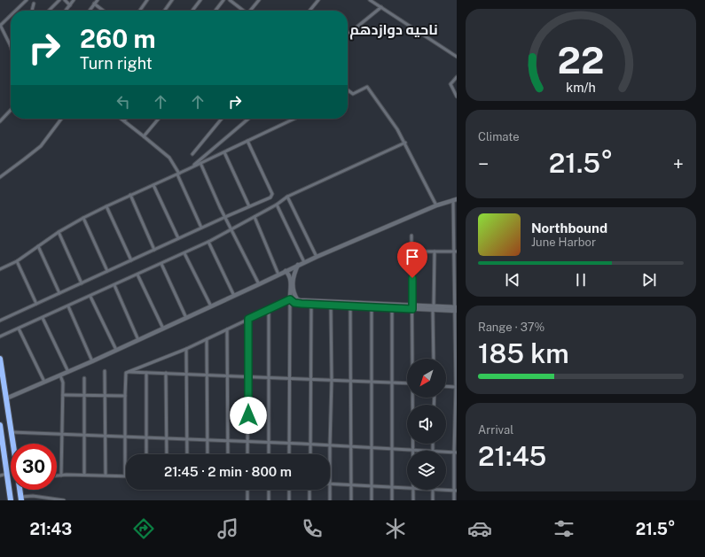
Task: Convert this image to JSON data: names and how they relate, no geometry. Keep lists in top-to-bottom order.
{
  "districts": ["ناحیه دوازدهم"],
  "north": "bottom left",
  "page": {
    "turn": ["260 m", "Turn right"],
    "tile": [
      "Climate",
      ["Range · 37%", "185 km"],
      ["Arrival", "21:45"]
    ],
    "heat": ["−", "21.5°", "+"],
    "song": ["Northbound", "June Harbor"],
    "limit": "30",
    "trip": "21:45 · 2 min · 800 m",
    "tabs": ["21:43", "21.5°"],
    "gauge": ["22", "km/h"]
  }
}
